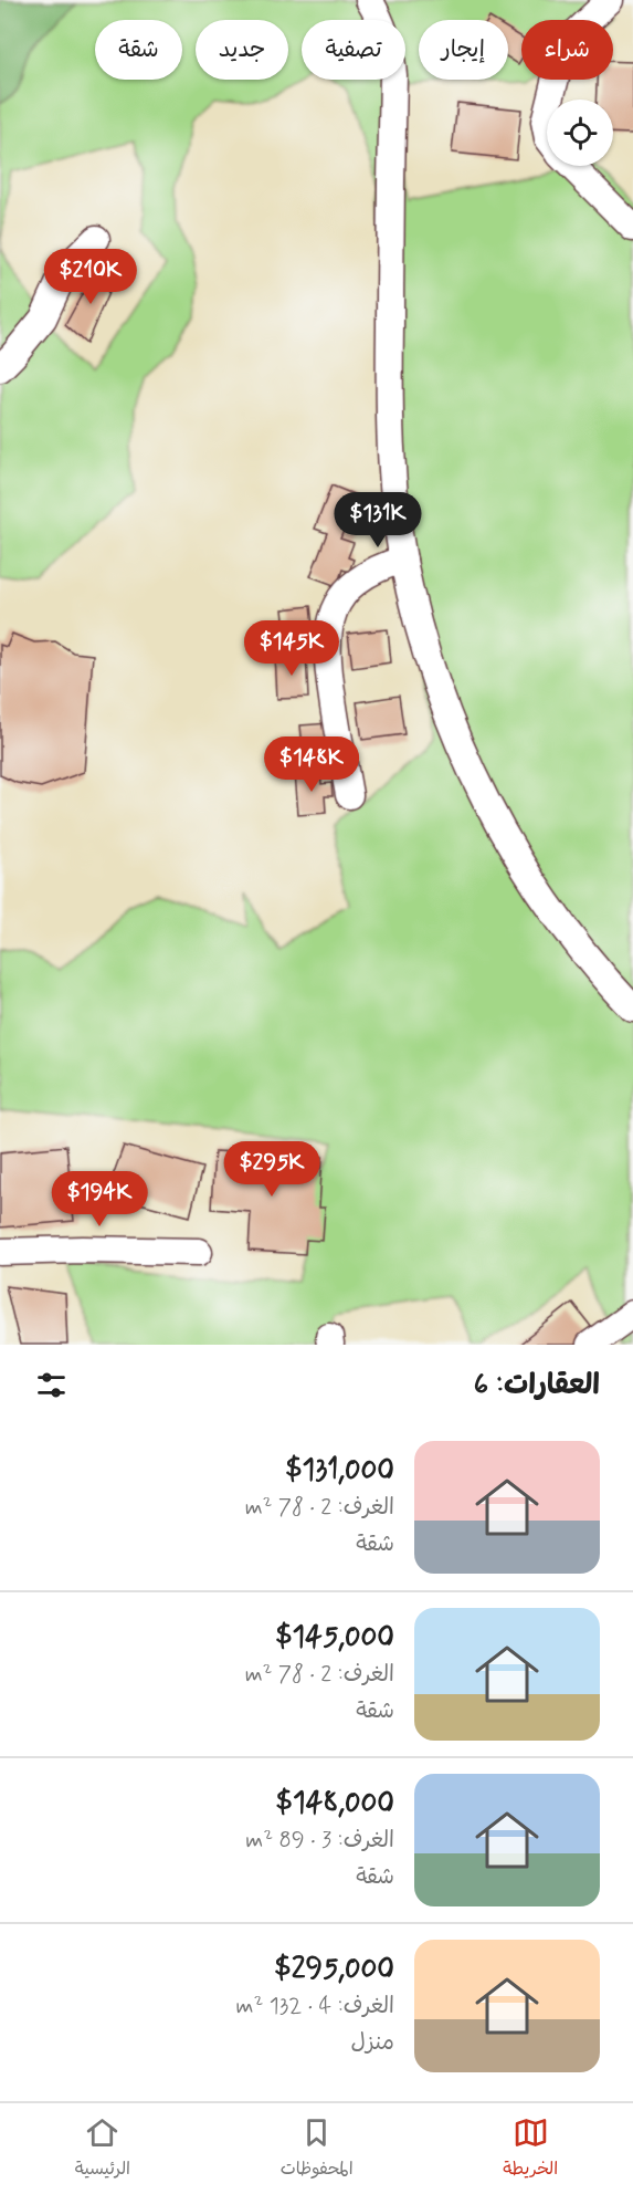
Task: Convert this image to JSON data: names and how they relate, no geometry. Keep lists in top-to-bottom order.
{
  "page": {
    "chip": [
      "شراء",
      "إيجار",
      "تصفية",
      "جديد",
      "شقة"
    ],
    "price": [
      "$210K",
      "$131K",
      "$145K",
      "$148K",
      "$295K",
      "$194K"
    ],
    "heading": "العقارات: 6",
    "list": [
      {
        "name": "$131,000",
        "note": "الغرف: 2 · 78 m² · شقة"
      },
      {
        "name": "$145,000",
        "note": "الغرف: 2 · 78 m² · شقة"
      },
      {
        "name": "$148,000",
        "note": "الغرف: 3 · 89 m² · شقة"
      },
      {
        "name": "$295,000",
        "note": "الغرف: 4 · 132 m² · منزل"
      }
    ],
    "tabs": ["الخريطة", "المحفوظات", "الرئيسية"]
  }
}
